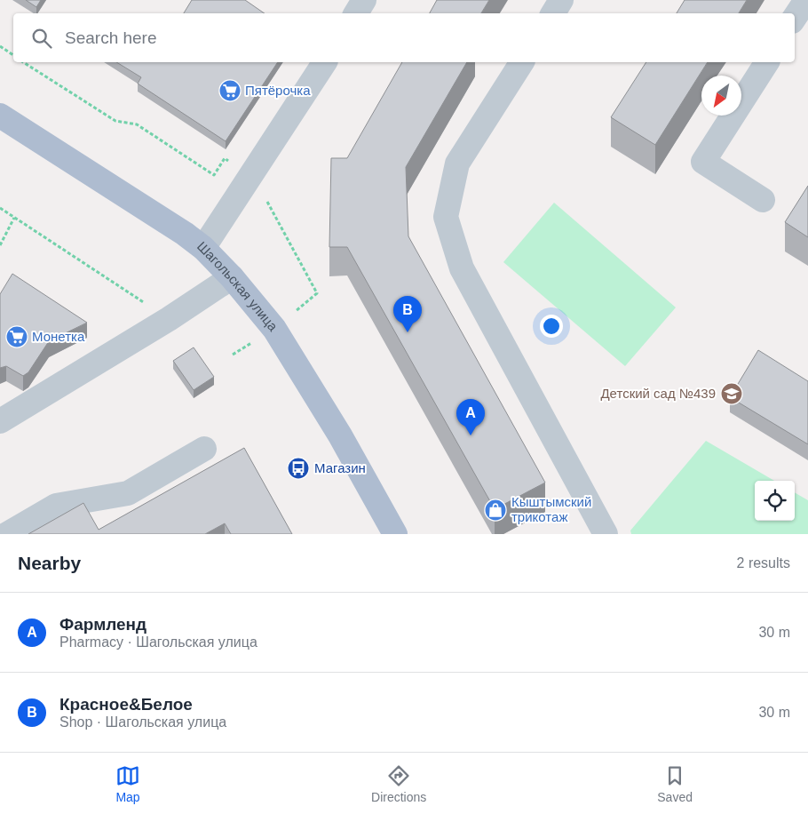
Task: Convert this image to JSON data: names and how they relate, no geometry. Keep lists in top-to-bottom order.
{
  "streets": {
    "main road": ["Шагольская улица"]
  },
  "places": {
    "supermarket": ["Пятёрочка", "Монетка"],
    "school or university": ["Детский сад №439"],
    "bus stop": ["Магазин"],
    "shop": ["Кыштымский трикотаж"]
  },
  "north": "bottom left",
  "page": {
    "search": "Search here",
    "pins": ["B", "A"],
    "heading": ["Nearby", "2 results"],
    "list": [
      {
        "mark": "A",
        "name": "Фармленд",
        "note": "Pharmacy · Шагольская улица",
        "value": "30 m"
      },
      {
        "mark": "B",
        "name": "Красное&Белое",
        "note": "Shop · Шагольская улица",
        "value": "30 m"
      }
    ],
    "nav": ["Map", "Directions", "Saved"]
  }
}
